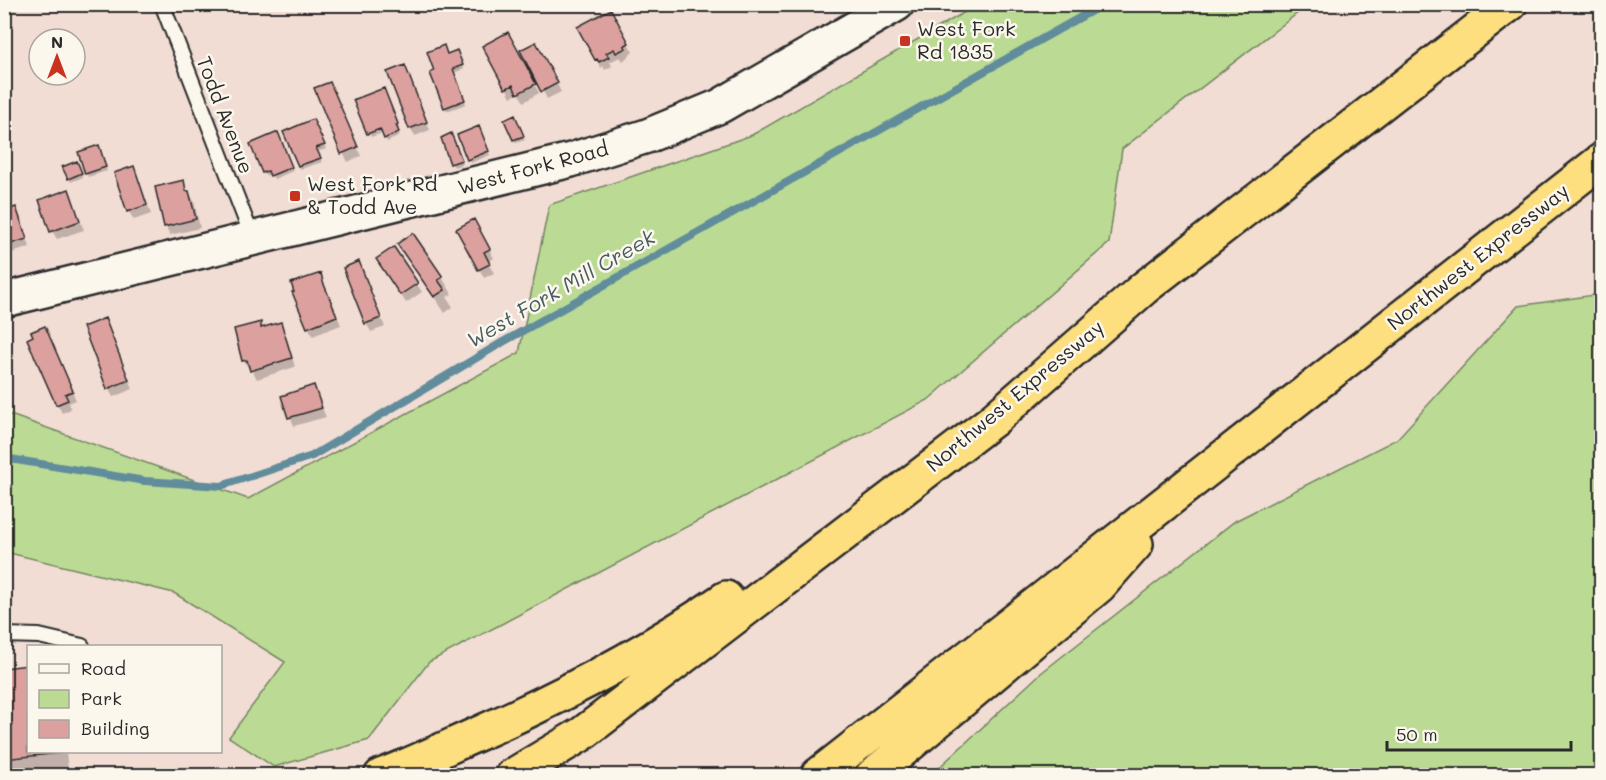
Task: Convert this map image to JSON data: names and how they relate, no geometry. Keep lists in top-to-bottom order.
{
  "streets": {
    "highway": ["Northwest Expressway"],
    "street": ["West Fork Road"],
    "lane": ["Todd Avenue"]
  },
  "crossings": [
    ["Todd Avenue", "West Fork Road"]
  ],
  "water": ["West Fork Mill Creek"],
  "places": {
    "transit": ["West Fork Rd 1835", "West Fork Rd & Todd Ave"]
  },
  "legend": ["Road", "Park", "Building"],
  "scale_bar": "50 m",
  "north": "top"
}
